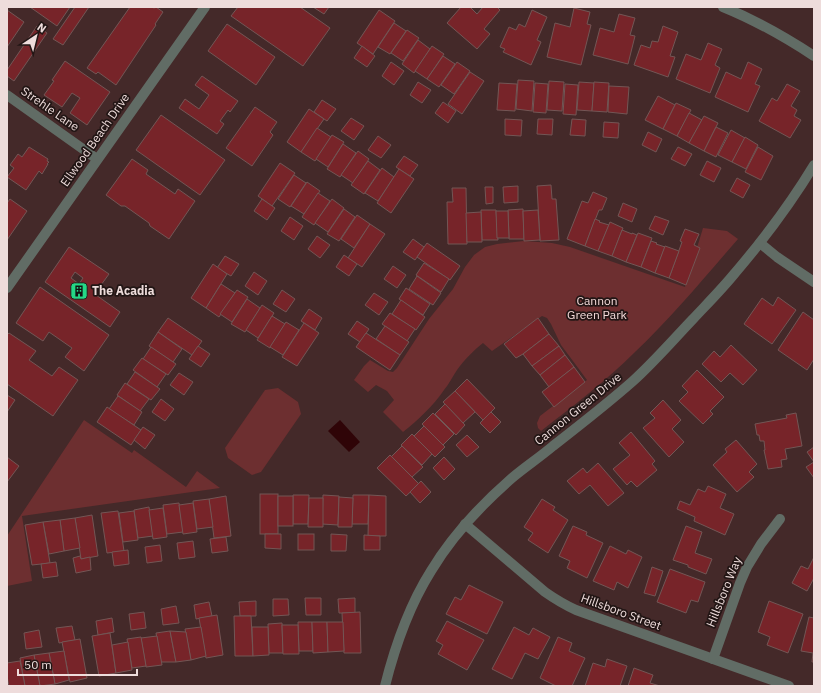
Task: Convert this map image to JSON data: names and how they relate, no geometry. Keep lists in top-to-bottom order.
{
  "streets": {
    "street": [
      "Strehle Lane",
      "Ellwood Beach Drive",
      "Cannon Green Drive",
      "Hillsboro Way",
      "Hillsboro Street"
    ]
  },
  "crossings": [
    ["Strehle Lane", "Ellwood Beach Drive"],
    ["Cannon Green Drive", "Hillsboro Street"],
    ["Hillsboro Way", "Hillsboro Street"]
  ],
  "parks": ["Cannon Green Park"],
  "places": {
    "building": ["The Acadia"]
  },
  "scale_bar": "50 m",
  "north": "top right"
}
